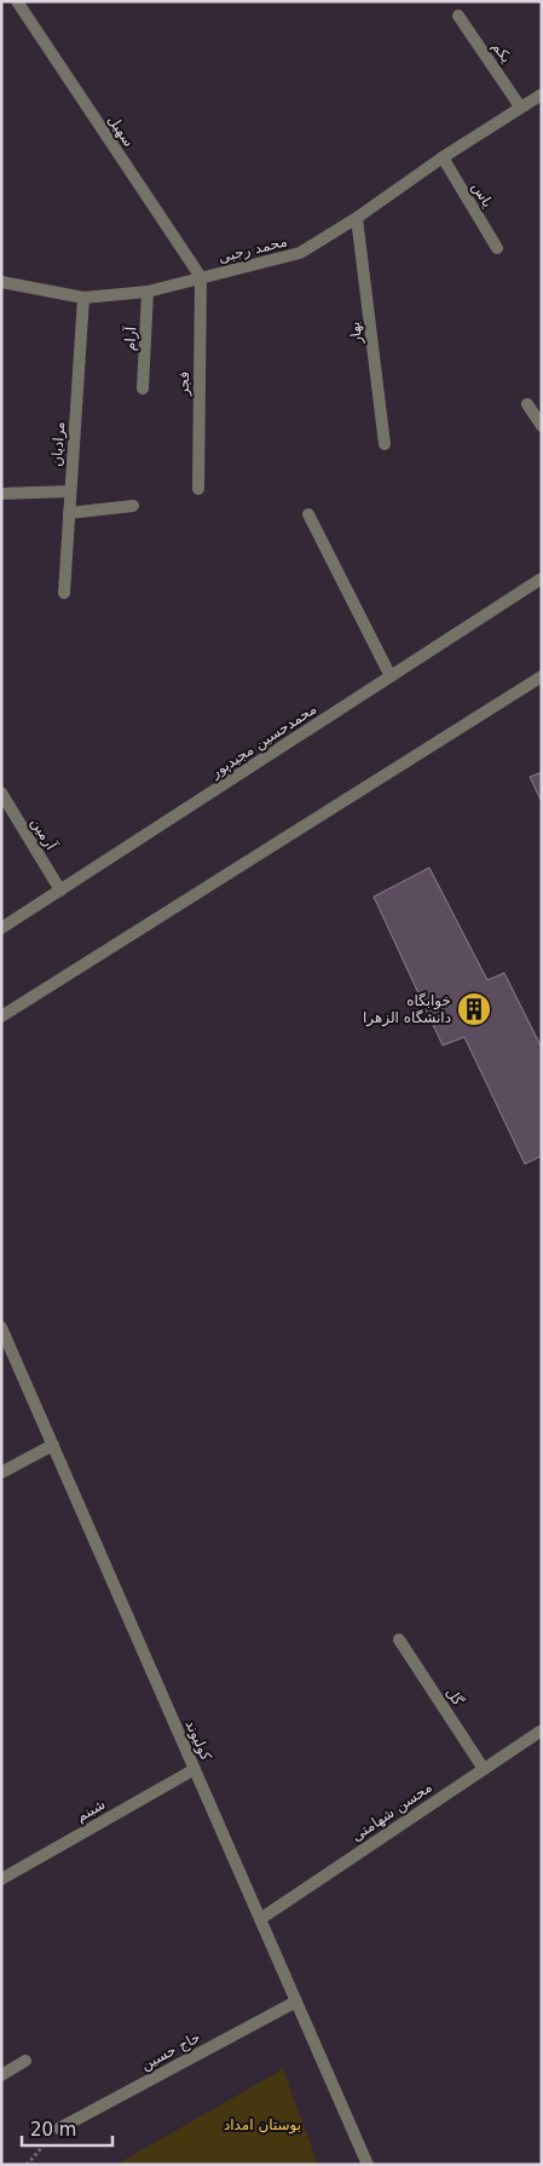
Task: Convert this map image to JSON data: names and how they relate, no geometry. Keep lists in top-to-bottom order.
{
  "streets": {
    "street": [
      "یکم",
      "سهیل",
      "یاس",
      "محمد رجبی",
      "بهار",
      "آرام",
      "فجر",
      "مرادیان",
      "محمدحسین مجیدپور",
      "آرمین",
      "گل",
      "کولیوند",
      "شبنم",
      "محسن شهامتی",
      "حاج حسین"
    ]
  },
  "crossings": [
    ["یکم", "محمد رجبی"],
    ["سهیل", "محمد رجبی"],
    ["سهیل", "فجر"],
    ["یاس", "محمد رجبی"],
    ["محمد رجبی", "بهار"],
    ["محمد رجبی", "آرام"],
    ["محمد رجبی", "فجر"],
    ["محمد رجبی", "مرادیان"],
    ["محمدحسین مجیدپور", "آرمین"],
    ["گل", "محسن شهامتی"],
    ["کولیوند", "شبنم"],
    ["کولیوند", "محسن شهامتی"],
    ["کولیوند", "حاج حسین"]
  ],
  "parks": ["بوستان امداد"],
  "places": {
    "building": ["خوابگاه دانشگاه الزهرا"]
  },
  "scale_bar": "20 m"
}
